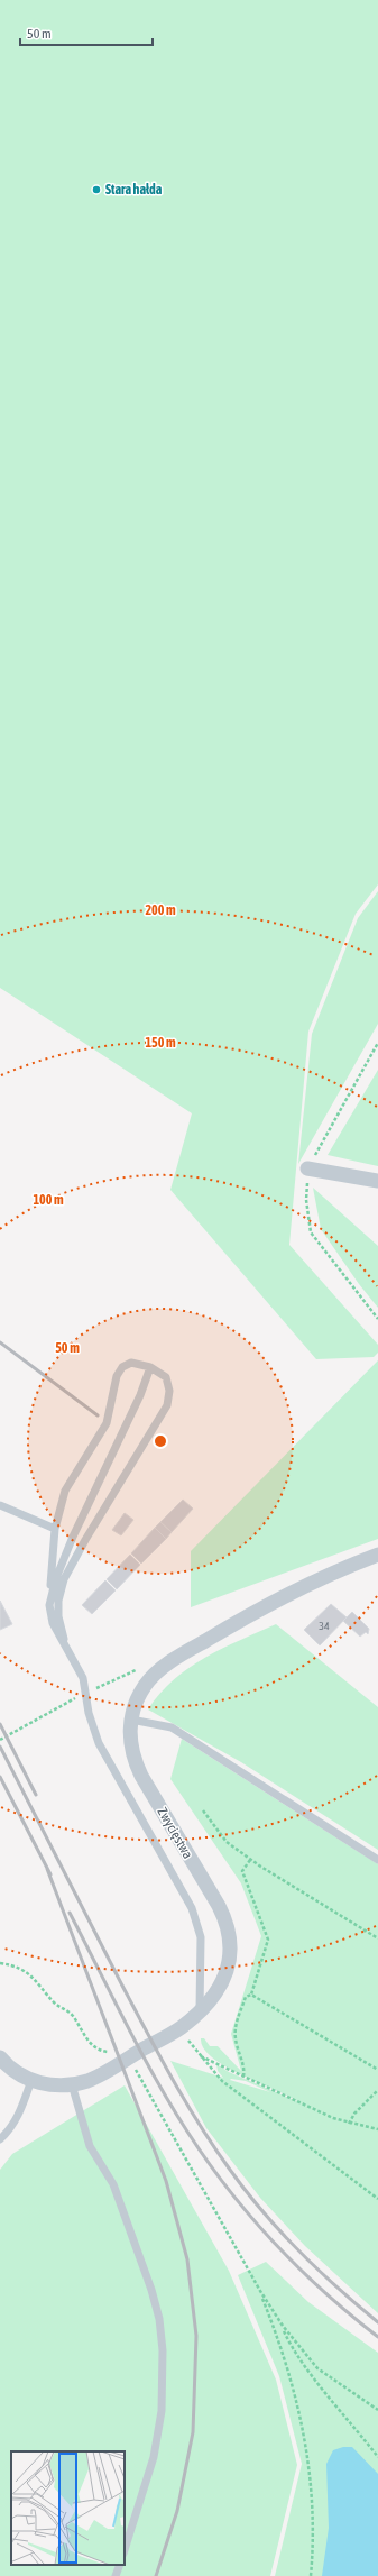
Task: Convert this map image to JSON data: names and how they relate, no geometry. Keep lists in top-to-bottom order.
{
  "streets": {
    "street": ["Zwycięstwa"]
  },
  "places": ["Stara hałda"],
  "house_numbers": ["34"],
  "scale_bar": "50 m",
  "rings": [
    "200 m",
    "150 m",
    "100 m",
    "50 m"
  ]
}
